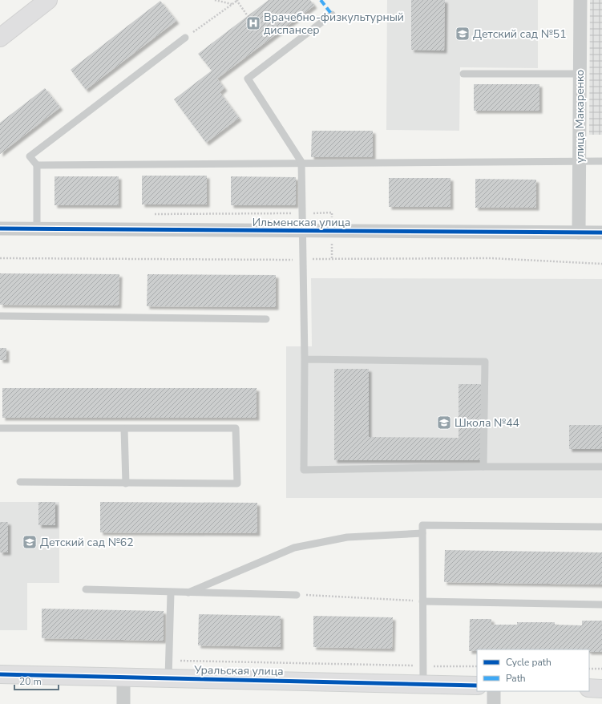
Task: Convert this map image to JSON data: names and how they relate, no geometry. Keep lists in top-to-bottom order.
{
  "streets": {
    "street": ["улица Макаренко", "Ильменская улица", "Уральская улица"]
  },
  "crossings": [
    ["улица Макаренко", "Ильменская улица"]
  ],
  "places": {
    "hospital": ["Врачебно-физкультурный диспансер"],
    "school or university": ["Детский сад №51", "Школа №44", "Детский сад №62"]
  },
  "legend": ["Cycle path", "Path"],
  "scale_bar": "20 m"
}
